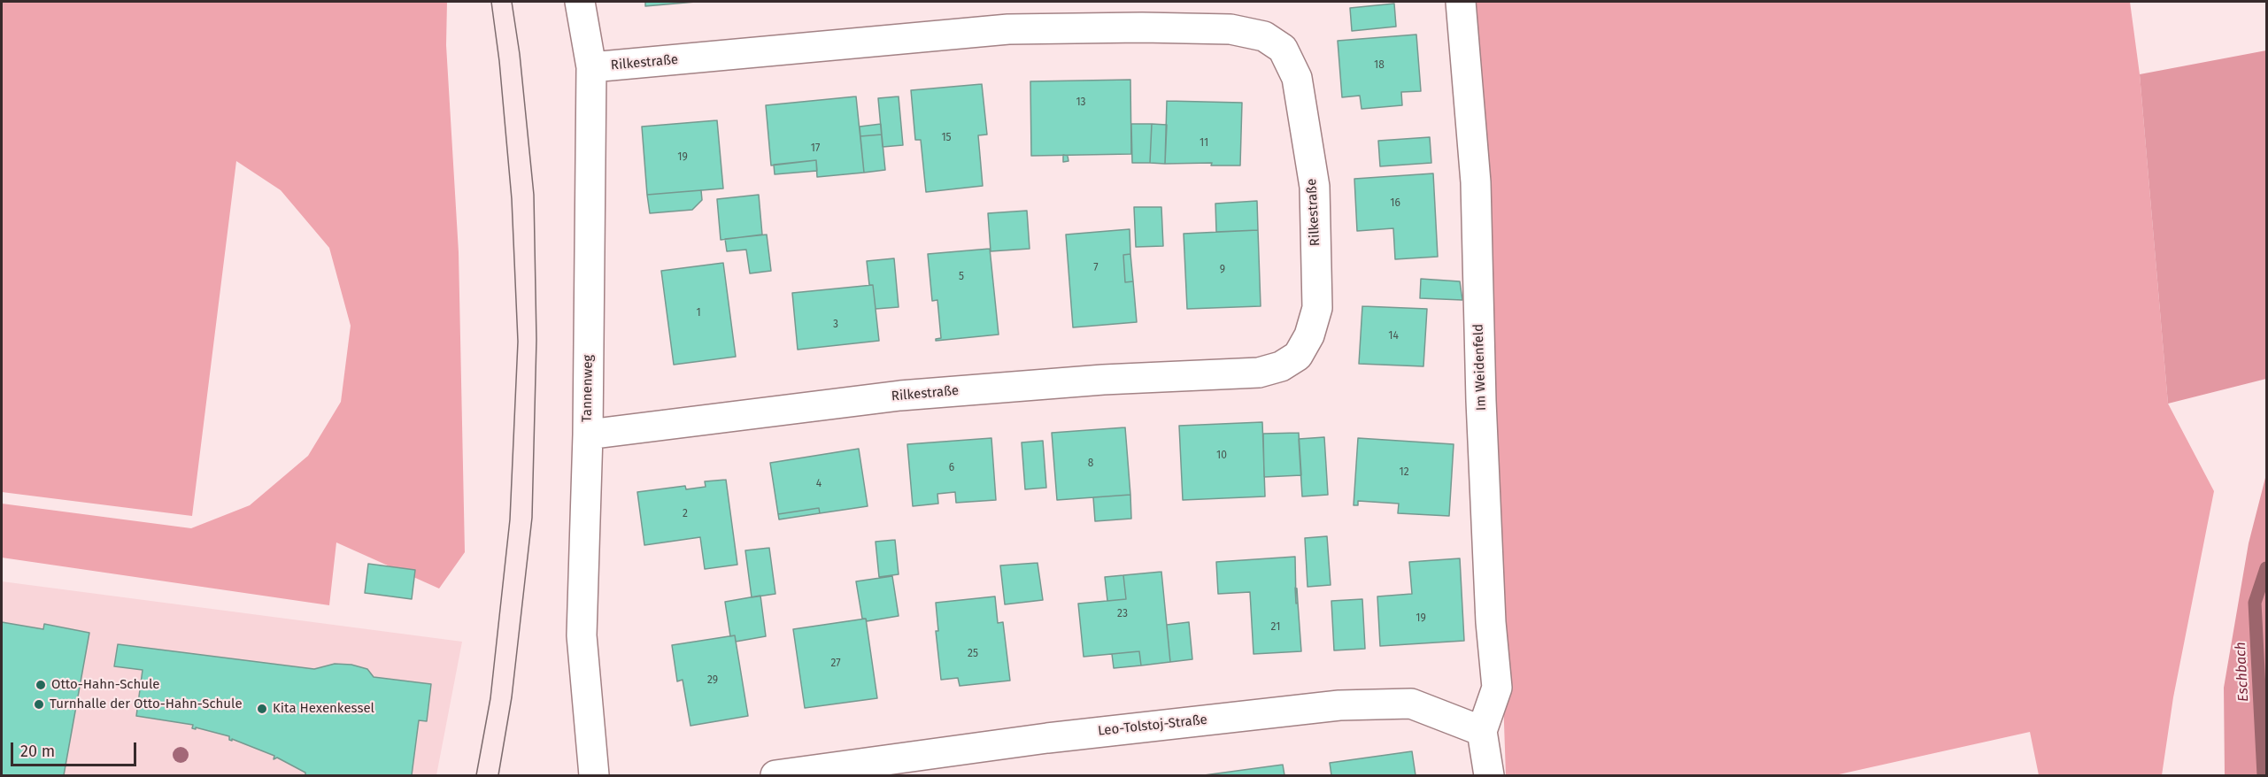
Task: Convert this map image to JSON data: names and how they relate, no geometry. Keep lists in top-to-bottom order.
{
  "streets": {
    "street": [
      "Rilkestraße",
      "Im Weidenfeld",
      "Tannenweg",
      "Leo-Tolstoj-Straße"
    ]
  },
  "crossings": [
    ["Rilkestraße", "Tannenweg"],
    ["Im Weidenfeld", "Leo-Tolstoj-Straße"]
  ],
  "water": ["Eschbach"],
  "places": ["Otto-Hahn-Schule", "Turnhalle der Otto-Hahn-Schule", "Kita Hexenkessel"],
  "house_numbers": [
    "18",
    "13",
    "15",
    "11",
    "17",
    "19",
    "16",
    "7",
    "9",
    "5",
    "1",
    "3",
    "14",
    "10",
    "8",
    "6",
    "12",
    "4",
    "2",
    "23",
    "19",
    "21",
    "25",
    "27",
    "29"
  ],
  "scale_bar": "20 m"
}
